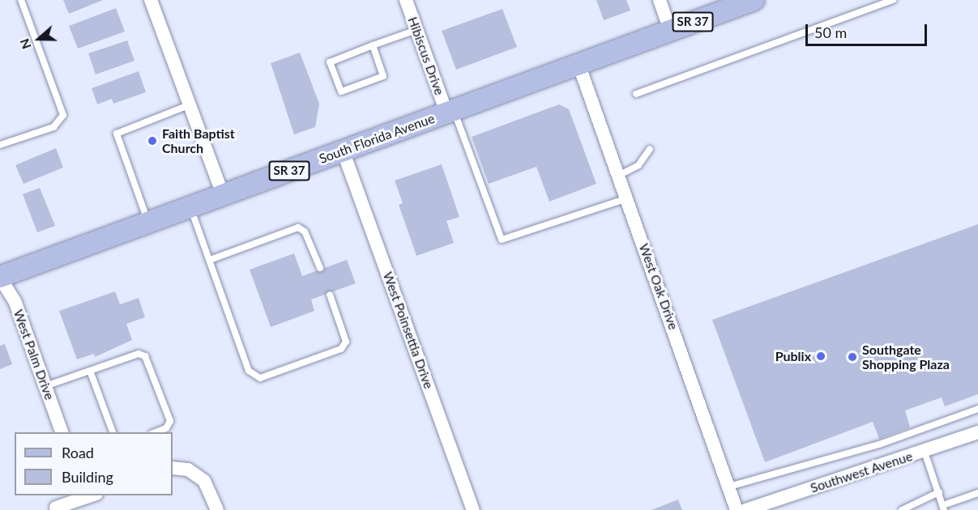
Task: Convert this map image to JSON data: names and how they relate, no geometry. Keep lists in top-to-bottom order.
{
  "streets": {
    "main road": ["SR 37", "South Florida Avenue"],
    "street": [
      "Hibiscus Drive",
      "West Oak Drive",
      "West Poinsettia Drive",
      "West Palm Drive",
      "Southwest Avenue"
    ]
  },
  "crossings": [
    ["Hibiscus Drive", "South Florida Avenue"],
    ["South Florida Avenue", "West Oak Drive"],
    ["South Florida Avenue", "West Poinsettia Drive"],
    ["South Florida Avenue", "West Palm Drive"]
  ],
  "places": ["Faith Baptist Church", "Publix", "Southgate Shopping Plaza"],
  "legend": ["Road", "Building"],
  "scale_bar": "50 m",
  "north": "left"
}
